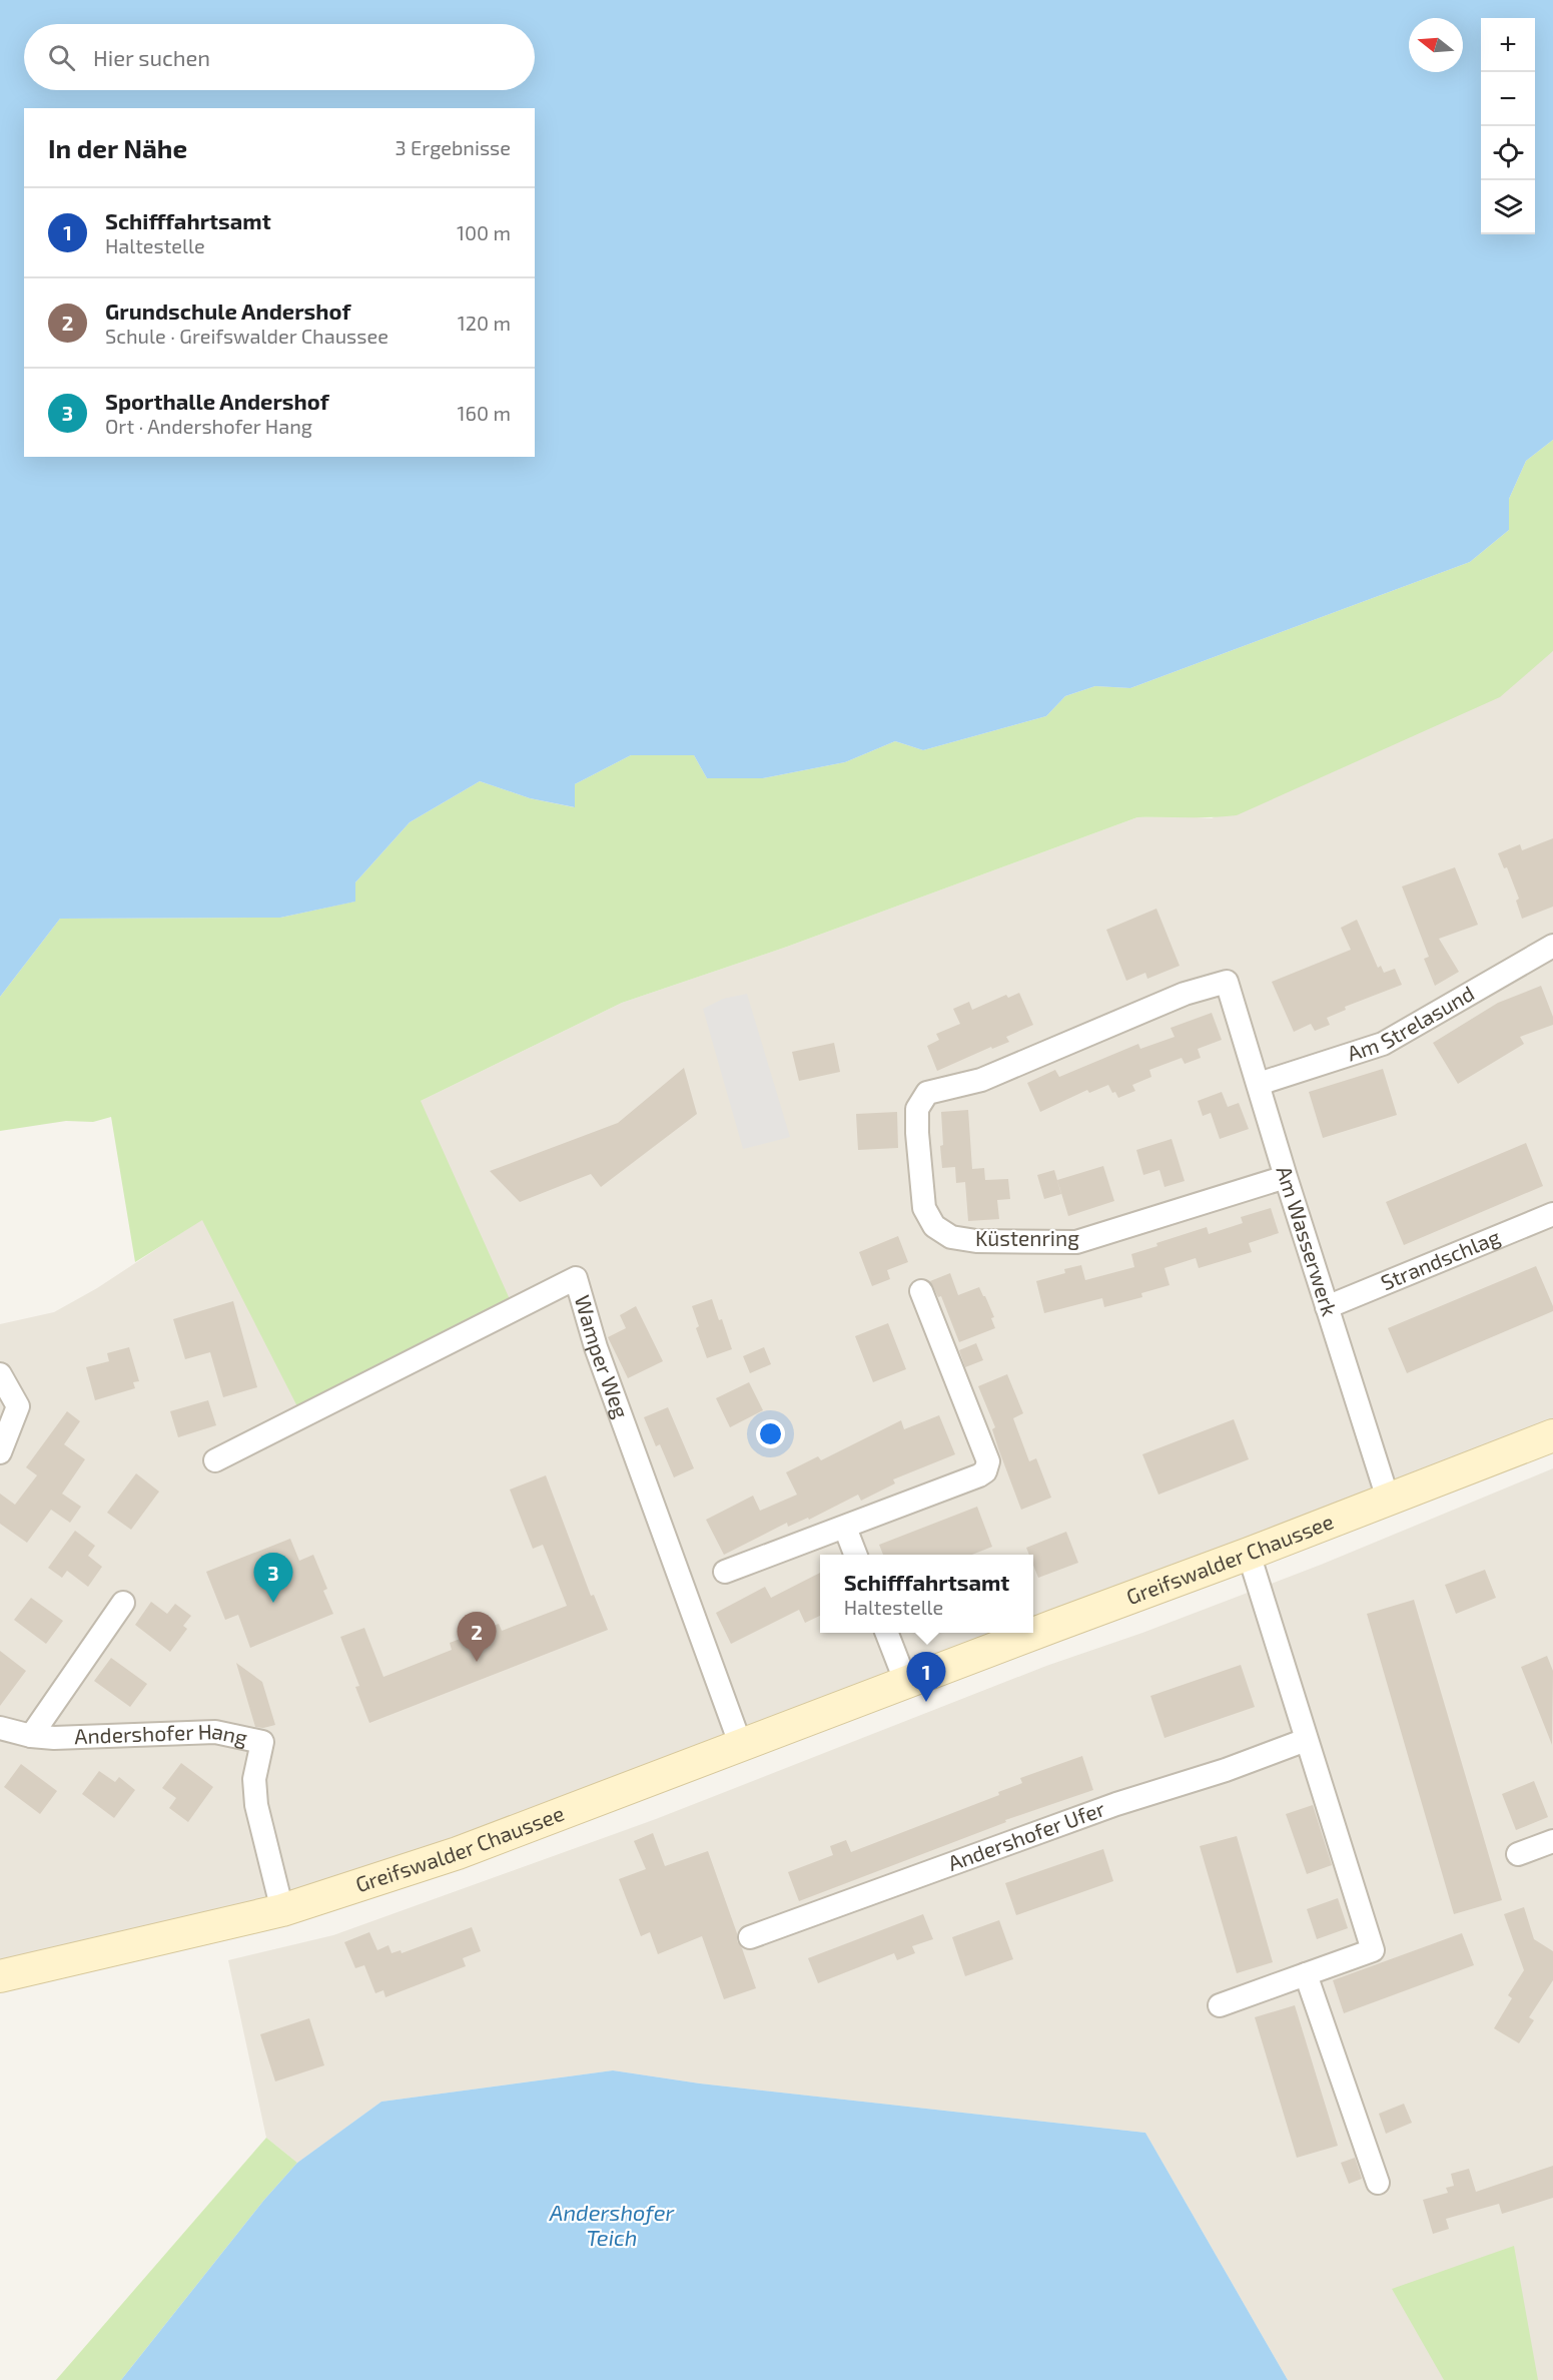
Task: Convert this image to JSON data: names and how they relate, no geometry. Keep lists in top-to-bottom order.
{
  "streets": {
    "main road": ["Greifswalder Chaussee"],
    "street": [
      "Am Strelasund",
      "Küstenring",
      "Am Wasserwerk",
      "Strandschlag",
      "Wamper Weg",
      "Andershofer Hang",
      "Andershofer Ufer"
    ]
  },
  "crossings": [
    ["Am Strelasund", "Am Wasserwerk"],
    ["Küstenring", "Am Wasserwerk"],
    ["Am Wasserwerk", "Strandschlag"],
    ["Am Wasserwerk", "Greifswalder Chaussee"],
    ["Wamper Weg", "Greifswalder Chaussee"],
    ["Greifswalder Chaussee", "Andershofer Hang"]
  ],
  "water": ["Andershofer Teich"],
  "north": "left",
  "page": {
    "map_buttons": ["+", "−"],
    "search": "Hier suchen",
    "heading": ["In der Nähe", "3 Ergebnisse"],
    "list": [
      {
        "mark": "1",
        "name": "Schifffahrtsamt",
        "note": "Haltestelle",
        "value": "100 m"
      },
      {
        "mark": "2",
        "name": "Grundschule Andershof",
        "note": "Schule · Greifswalder Chaussee",
        "value": "120 m"
      },
      {
        "mark": "3",
        "name": "Sporthalle Andershof",
        "note": "Ort · Andershofer Hang",
        "value": "160 m"
      }
    ],
    "pins": ["3", "2", "1"],
    "popup": ["Schifffahrtsamt", "Haltestelle"]
  }
}
